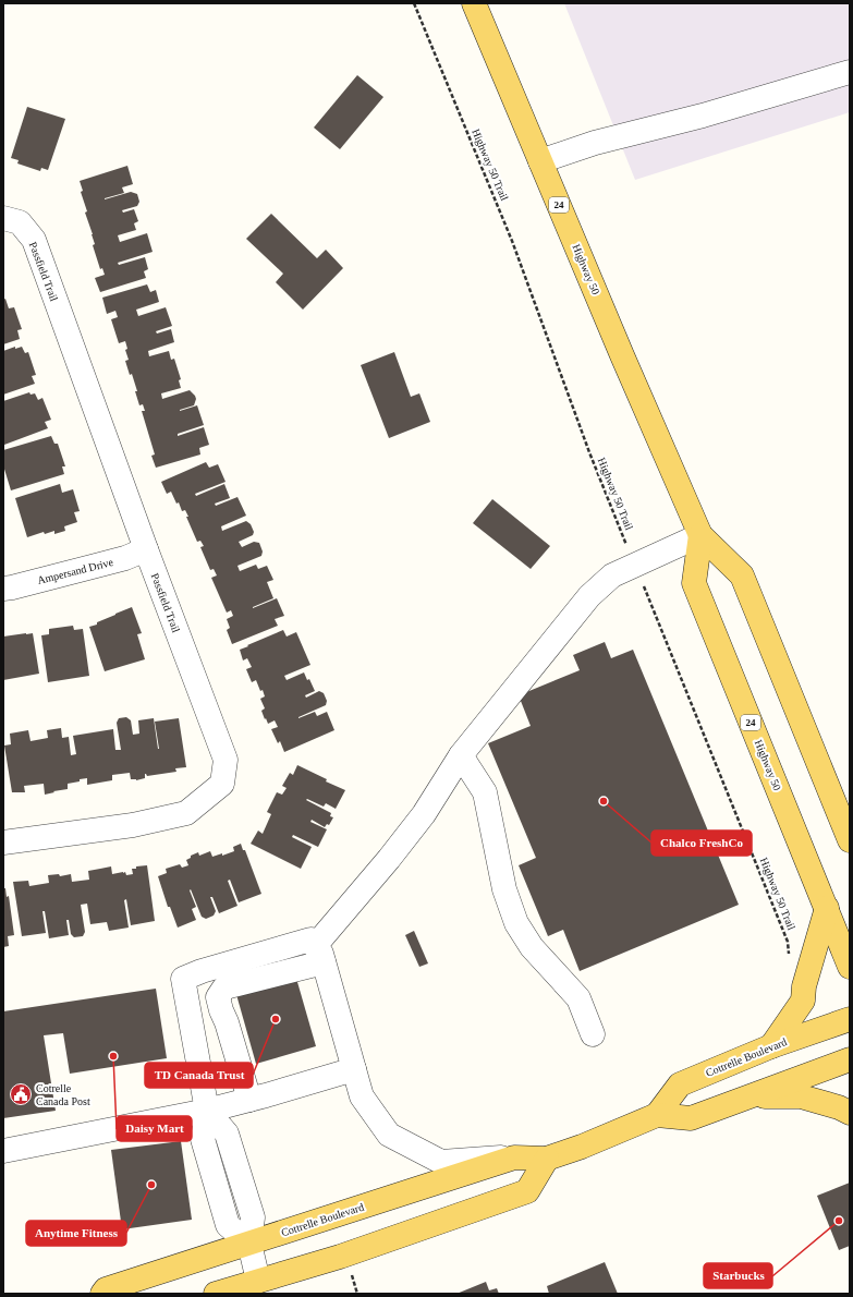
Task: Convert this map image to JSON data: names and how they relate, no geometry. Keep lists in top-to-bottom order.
{
  "streets": {
    "main road": ["24", "Highway 50", "Cottrelle Boulevard"],
    "street": ["Passfield Trail", "Ampersand Drive"],
    "path": ["Highway 50 Trail"]
  },
  "crossings": [
    ["Passfield Trail", "Ampersand Drive"]
  ],
  "places": {
    "other": [
      "Chalco FreshCo",
      "TD Canada Trust",
      "Daisy Mart",
      "Anytime Fitness",
      "Starbucks"
    ],
    "public building": ["Cotrelle Canada Post"]
  }
}
